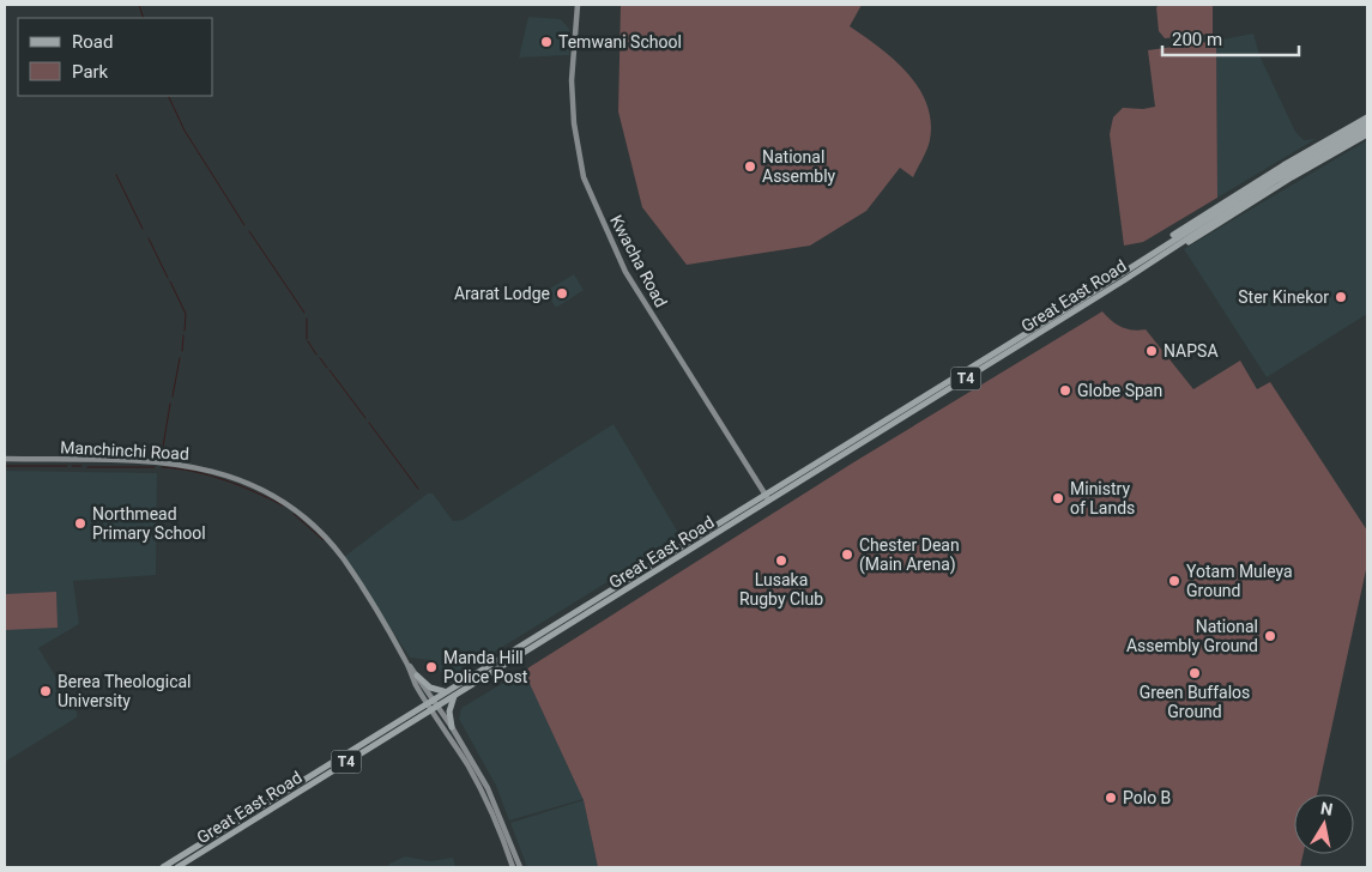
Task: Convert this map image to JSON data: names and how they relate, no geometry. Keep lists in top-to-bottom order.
{
  "streets": {
    "main road": [
      "Kwacha Road",
      "Great East Road",
      "T4",
      "Manchinchi Road"
    ]
  },
  "crossings": [
    ["Kwacha Road", "Great East Road"],
    ["Great East Road", "Manchinchi Road"]
  ],
  "places": [
    "Temwani School",
    "National Assembly",
    "Ararat Lodge",
    "Ster Kinekor",
    "NAPSA",
    "Globe Span",
    "Ministry of Lands",
    "Northmead Primary School",
    "Chester Dean (Main Arena)",
    "Lusaka Rugby Club",
    "Yotam Muleya Ground",
    "National Assembly Ground",
    "Manda Hill Police Post",
    "Green Buffalos Ground",
    "Berea Theological University",
    "Polo B"
  ],
  "legend": ["Road", "Park"],
  "scale_bar": "200 m",
  "north": "top"
}
